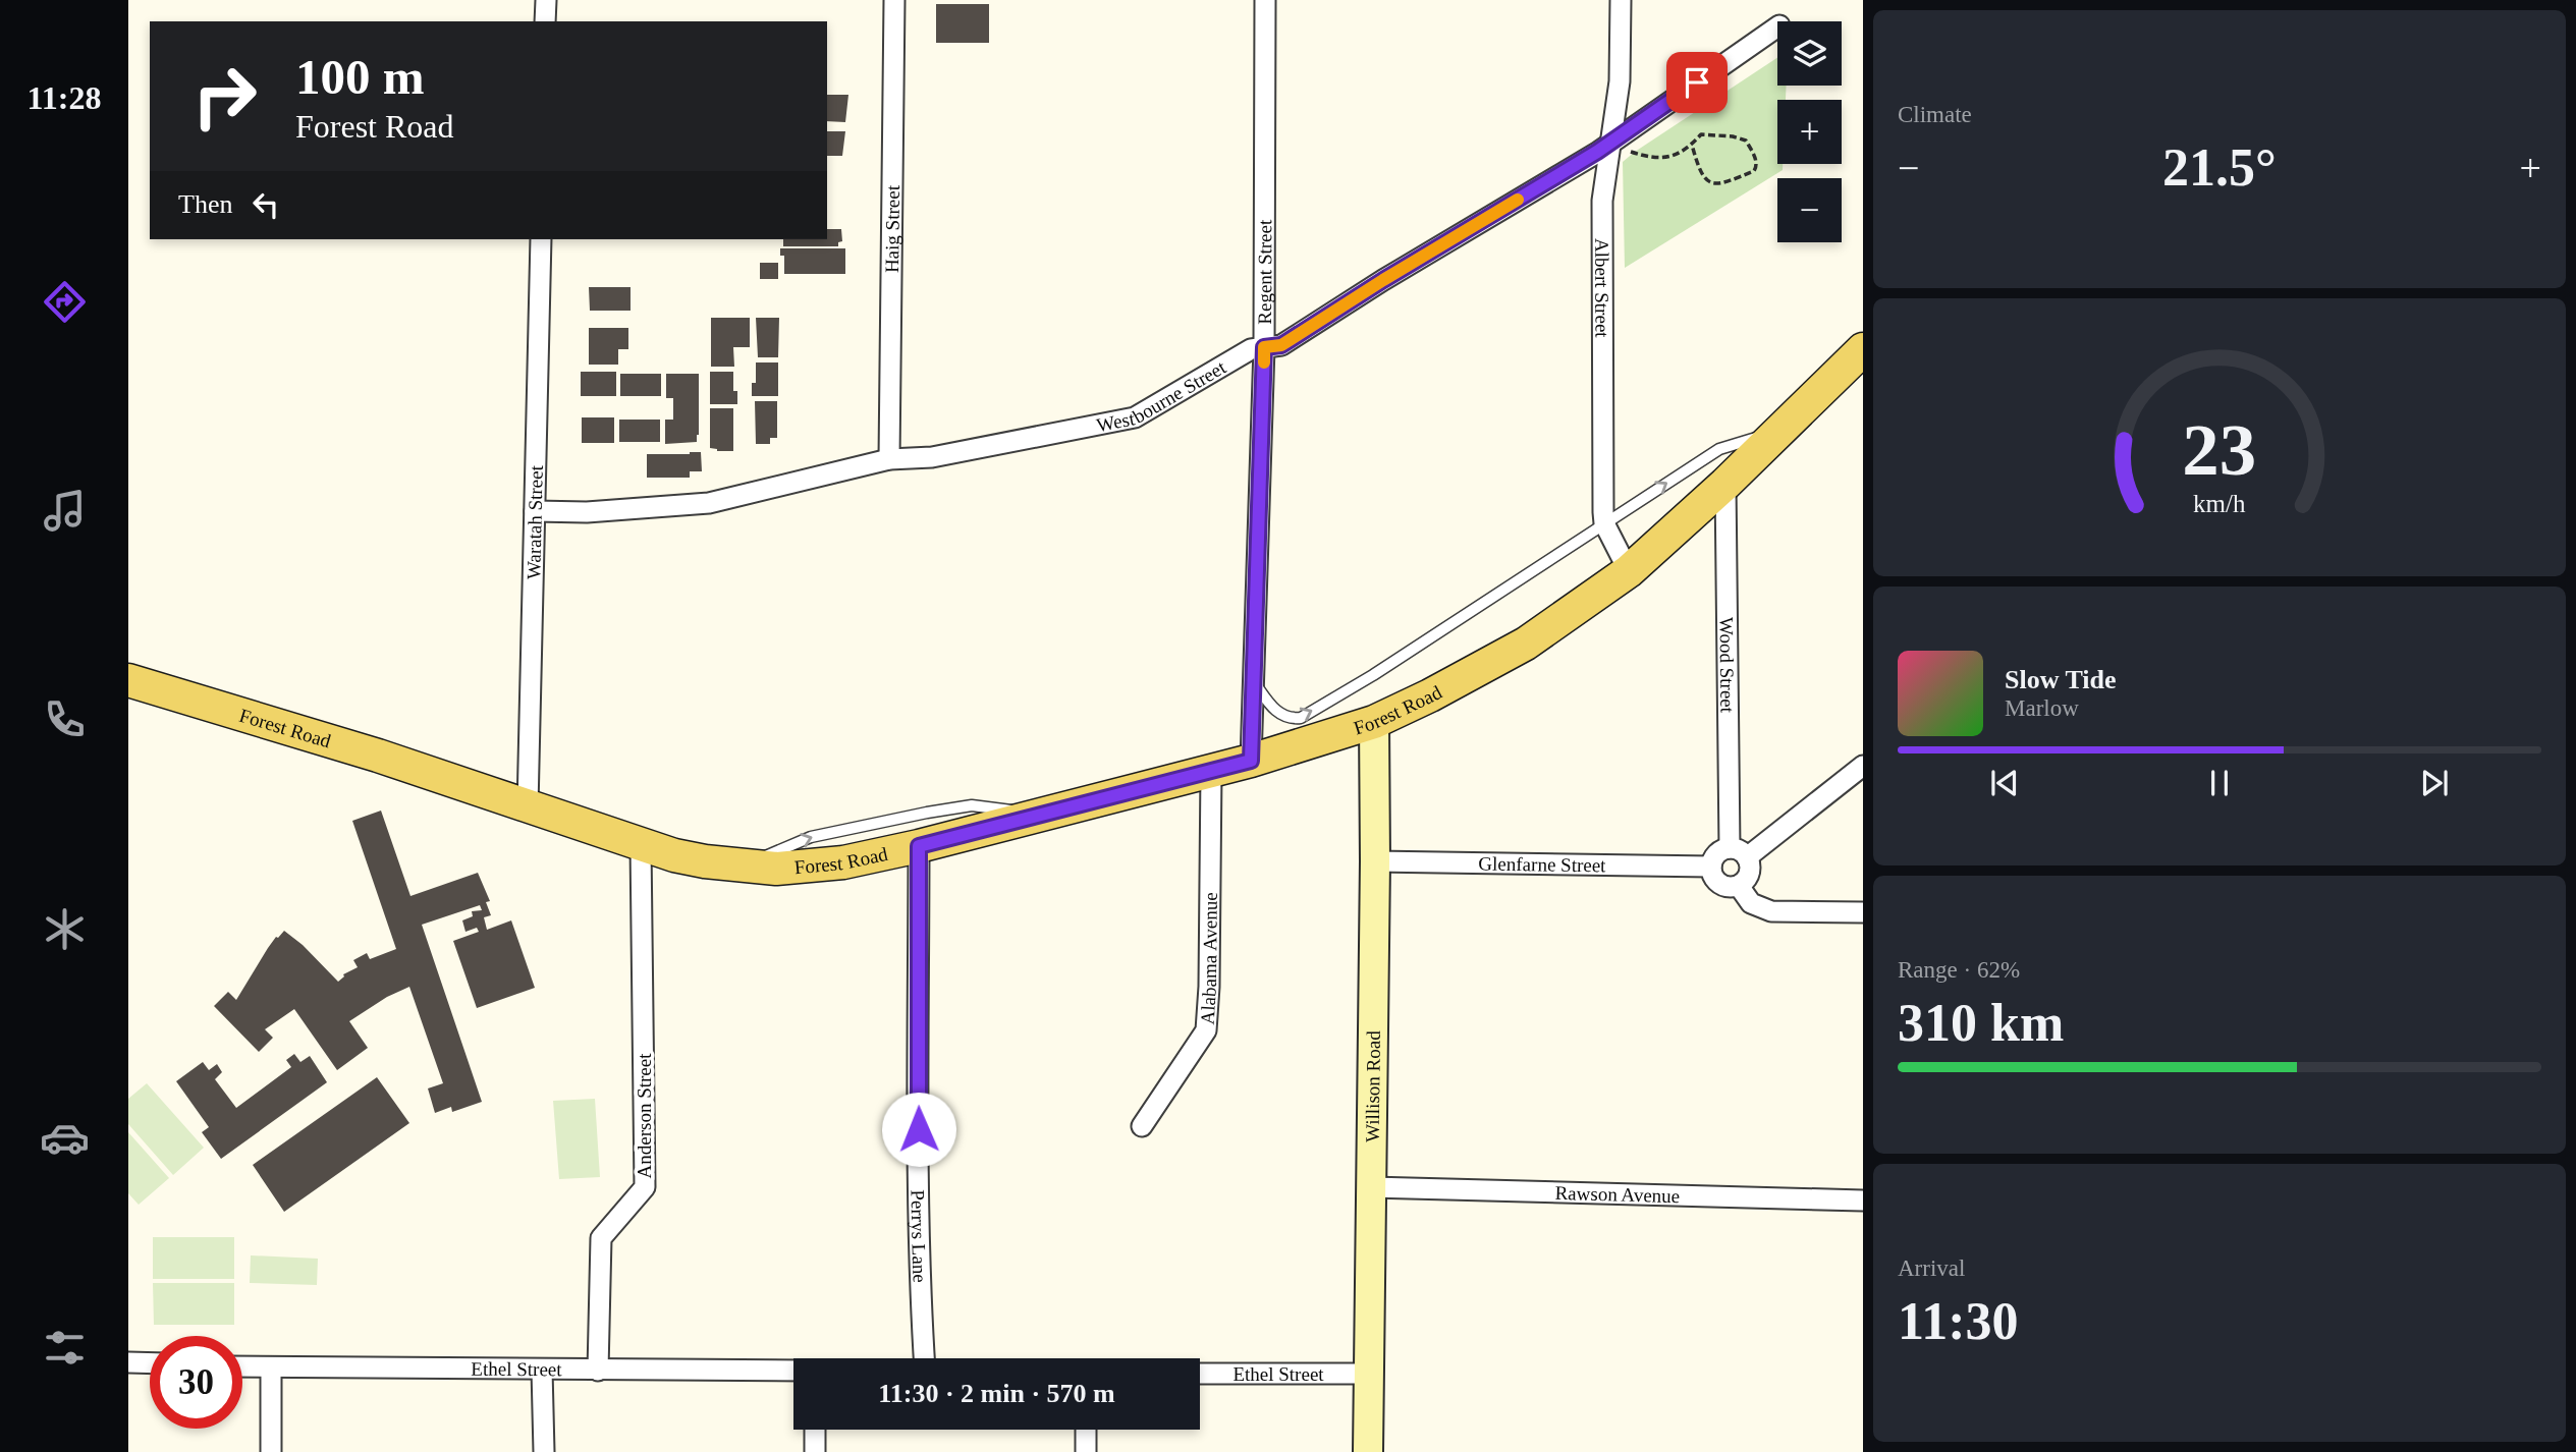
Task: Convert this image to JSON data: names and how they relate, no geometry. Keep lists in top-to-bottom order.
{
  "streets": {
    "main road": ["Forest Road", "Willison Road"],
    "street": [
      "Haig Street",
      "Regent Street",
      "Albert Street",
      "Westbourne Street",
      "Waratah Street",
      "Wood Street",
      "Glenfarne Street",
      "Alabama Avenue",
      "Anderson Street",
      "Rawson Avenue",
      "Perrys Lane",
      "Ethel Street"
    ]
  },
  "crossings": [
    ["Haig Street", "Westbourne Street"],
    ["Regent Street", "Westbourne Street"],
    ["Regent Street", "Forest Road"],
    ["Albert Street", "Westbourne Street"],
    ["Albert Street", "Forest Road"],
    ["Westbourne Street", "Waratah Street"],
    ["Waratah Street", "Forest Road"],
    ["Wood Street", "Forest Road"],
    ["Wood Street", "Glenfarne Street"],
    ["Forest Road", "Alabama Avenue"],
    ["Forest Road", "Willison Road"],
    ["Forest Road", "Anderson Street"],
    ["Forest Road", "Perrys Lane"],
    ["Glenfarne Street", "Willison Road"],
    ["Willison Road", "Rawson Avenue"],
    ["Willison Road", "Ethel Street"],
    ["Anderson Street", "Ethel Street"]
  ],
  "page": {
    "tabs": "11:28",
    "tile": [
      "Climate",
      ["Range · 62%", "310 km"],
      ["Arrival", "11:30"]
    ],
    "map_buttons": ["+", "−"],
    "turn": ["100 m", "Forest Road"],
    "heat": ["−", "21.5°", "+"],
    "then": "Then",
    "song": ["Slow Tide", "Marlow"],
    "limit": "30",
    "trip": "11:30 · 2 min · 570 m",
    "gauge": ["23", "km/h"]
  }
}
